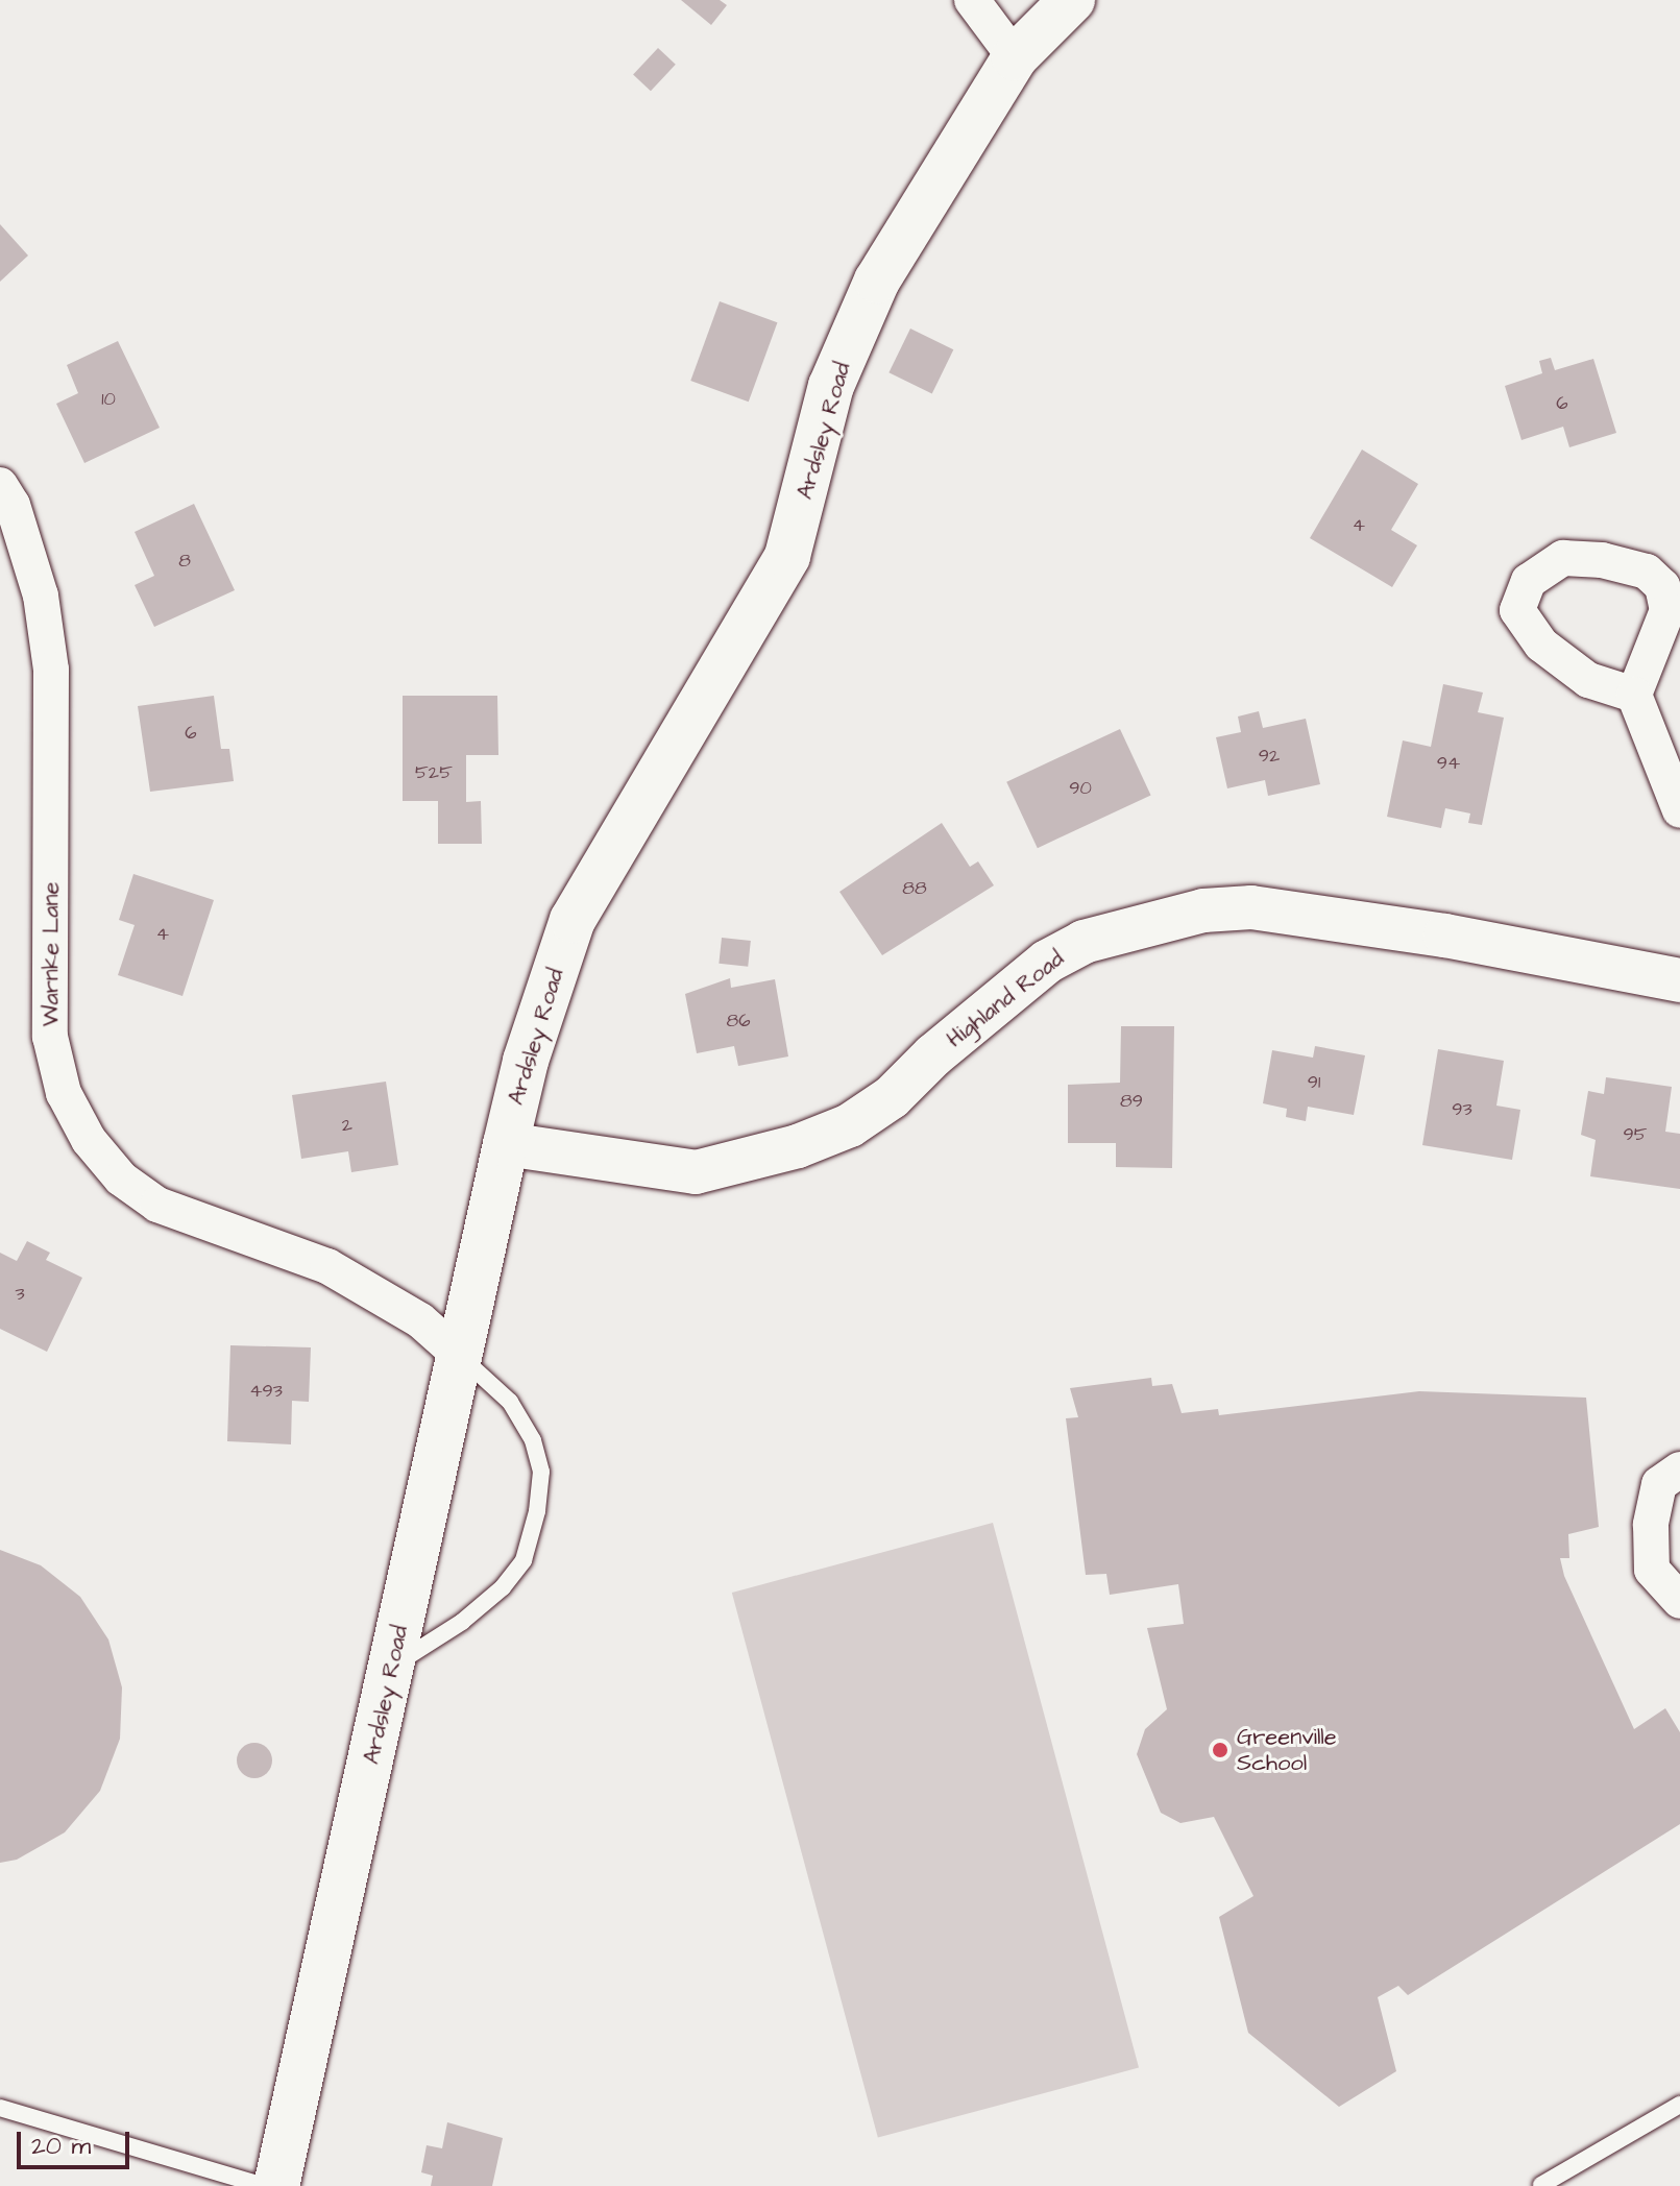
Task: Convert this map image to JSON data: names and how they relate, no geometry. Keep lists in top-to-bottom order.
{
  "streets": {
    "main road": ["Ardsley Road"],
    "street": ["Warnke Lane", "Highland Road"]
  },
  "crossings": [
    ["Ardsley Road", "Warnke Lane"],
    ["Ardsley Road", "Highland Road"]
  ],
  "places": ["Greenville School"],
  "house_numbers": [
    "10",
    "6",
    "4",
    "8",
    "6",
    "92",
    "94",
    "525",
    "90",
    "88",
    "4",
    "86",
    "91",
    "89",
    "93",
    "2",
    "95",
    "3",
    "493"
  ],
  "scale_bar": "20 m"
}
